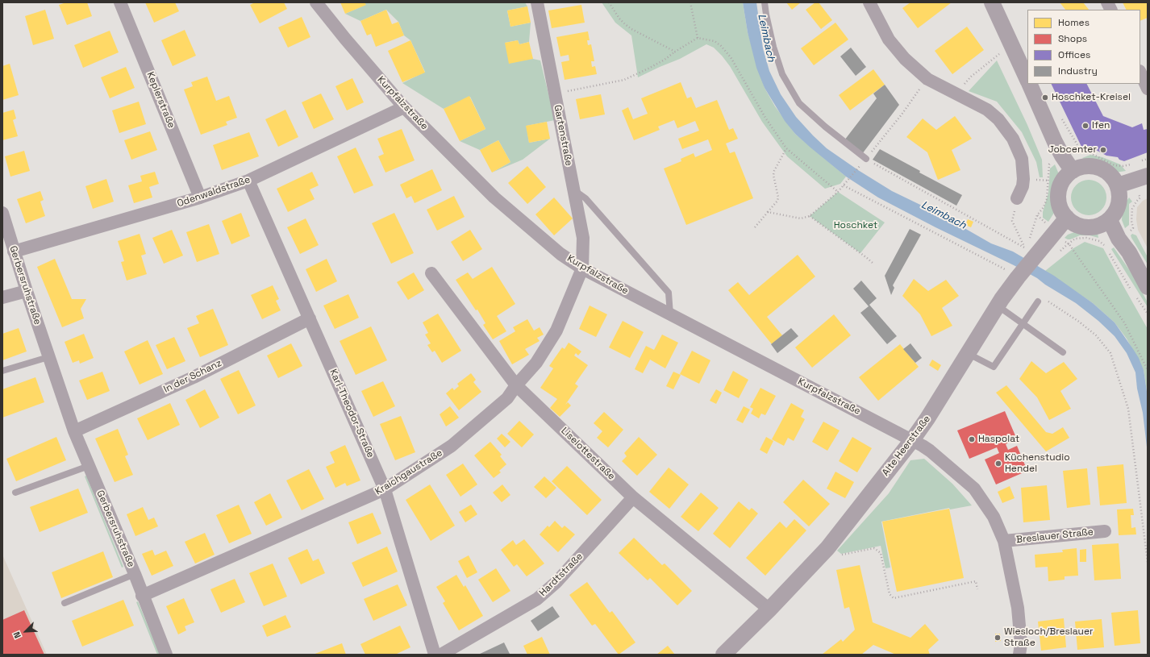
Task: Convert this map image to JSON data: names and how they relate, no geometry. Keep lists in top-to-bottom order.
{
  "streets": {
    "street": [
      "Keplerstraße",
      "Kurpfalzstraße",
      "Gartenstraße",
      "Odenwaldstraße",
      "Gerbersruhstraße",
      "In der Schanz",
      "Karl-Theodor-Straße",
      "Alte Heerstraße",
      "Liselottestraße",
      "Kraichgaustraße",
      "Breslauer Straße",
      "Hardtstraße"
    ]
  },
  "crossings": [
    ["Keplerstraße", "Odenwaldstraße"],
    ["Kurpfalzstraße", "Gartenstraße"],
    ["Kurpfalzstraße", "Odenwaldstraße"],
    ["Kurpfalzstraße", "Alte Heerstraße"],
    ["Kurpfalzstraße", "Kraichgaustraße"],
    ["Kurpfalzstraße", "Breslauer Straße"],
    ["Gartenstraße", "Kraichgaustraße"],
    ["Odenwaldstraße", "Gerbersruhstraße"],
    ["Odenwaldstraße", "Karl-Theodor-Straße"],
    ["Gerbersruhstraße", "In der Schanz"],
    ["Gerbersruhstraße", "Kraichgaustraße"],
    ["In der Schanz", "Karl-Theodor-Straße"],
    ["Karl-Theodor-Straße", "Kraichgaustraße"],
    ["Alte Heerstraße", "Liselottestraße"],
    ["Alte Heerstraße", "Breslauer Straße"],
    ["Liselottestraße", "Kraichgaustraße"],
    ["Liselottestraße", "Hardtstraße"]
  ],
  "water": ["Leimbach"],
  "parks": ["Hoschket"],
  "places": [
    "Hoschket-Kreisel",
    "Ifen",
    "Jobcenter",
    "Haspolat",
    "Küchenstudio Hendel",
    "Wiesloch/Breslauer Straße"
  ],
  "legend": [
    "Homes",
    "Shops",
    "Offices",
    "Industry"
  ],
  "north": "bottom left"
}
